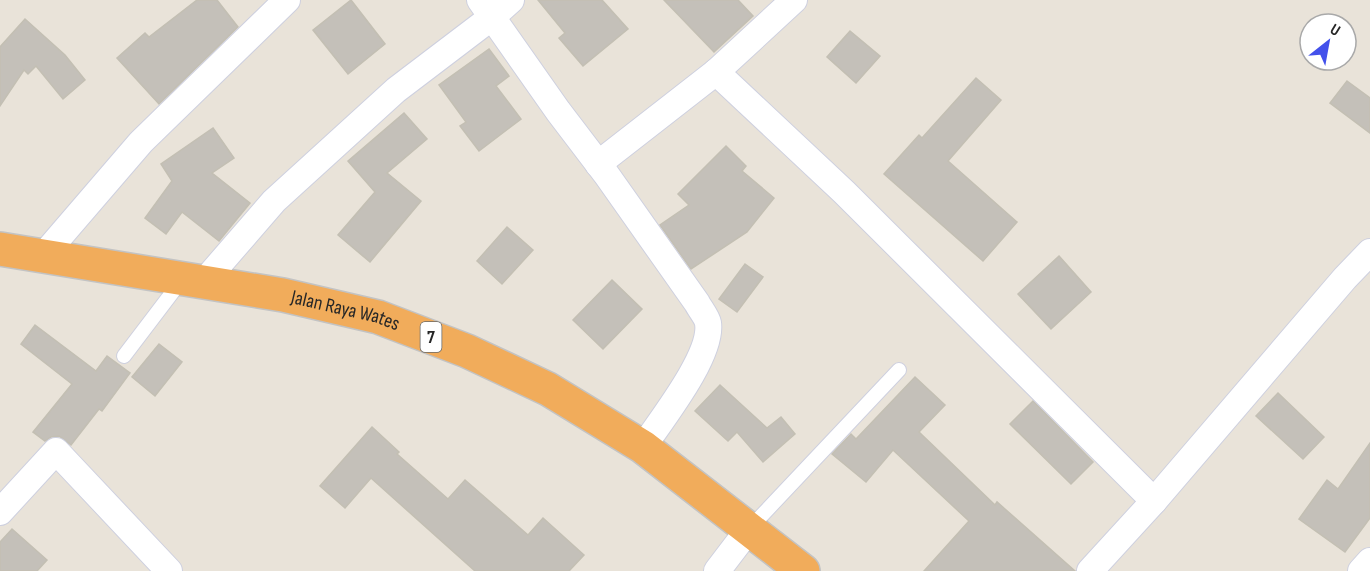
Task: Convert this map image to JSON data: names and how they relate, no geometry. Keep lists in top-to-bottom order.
{
  "streets": {
    "highway": ["Jalan Raya Wates", "7"]
  },
  "north": "top right"
}
